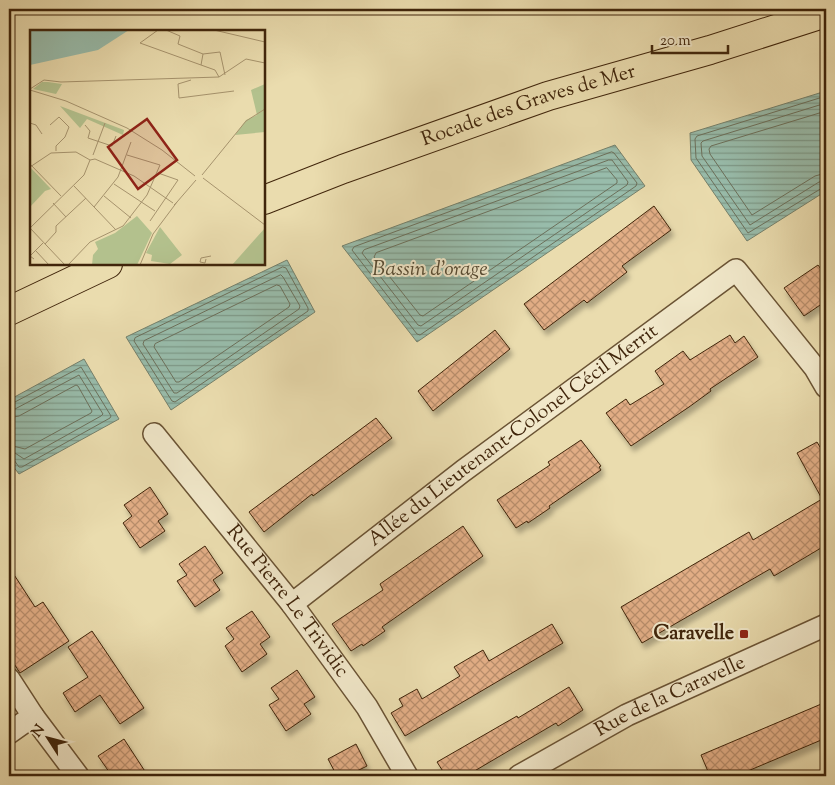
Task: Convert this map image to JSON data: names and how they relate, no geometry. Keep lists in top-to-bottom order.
{
  "streets": {
    "main road": ["Rocade des Graves de Mer"],
    "street": ["Allée du Lieutenant-Colonel Cécil Merrit", "Rue Pierre Le Trividic", "Rue de la Caravelle"]
  },
  "crossings": [
    ["Allée du Lieutenant-Colonel Cécil Merrit", "Rue Pierre Le Trividic"]
  ],
  "water": ["Bassin d'orage"],
  "places": {
    "transit": ["Caravelle"]
  },
  "scale_bar": "20 m",
  "north": "top left"
}
